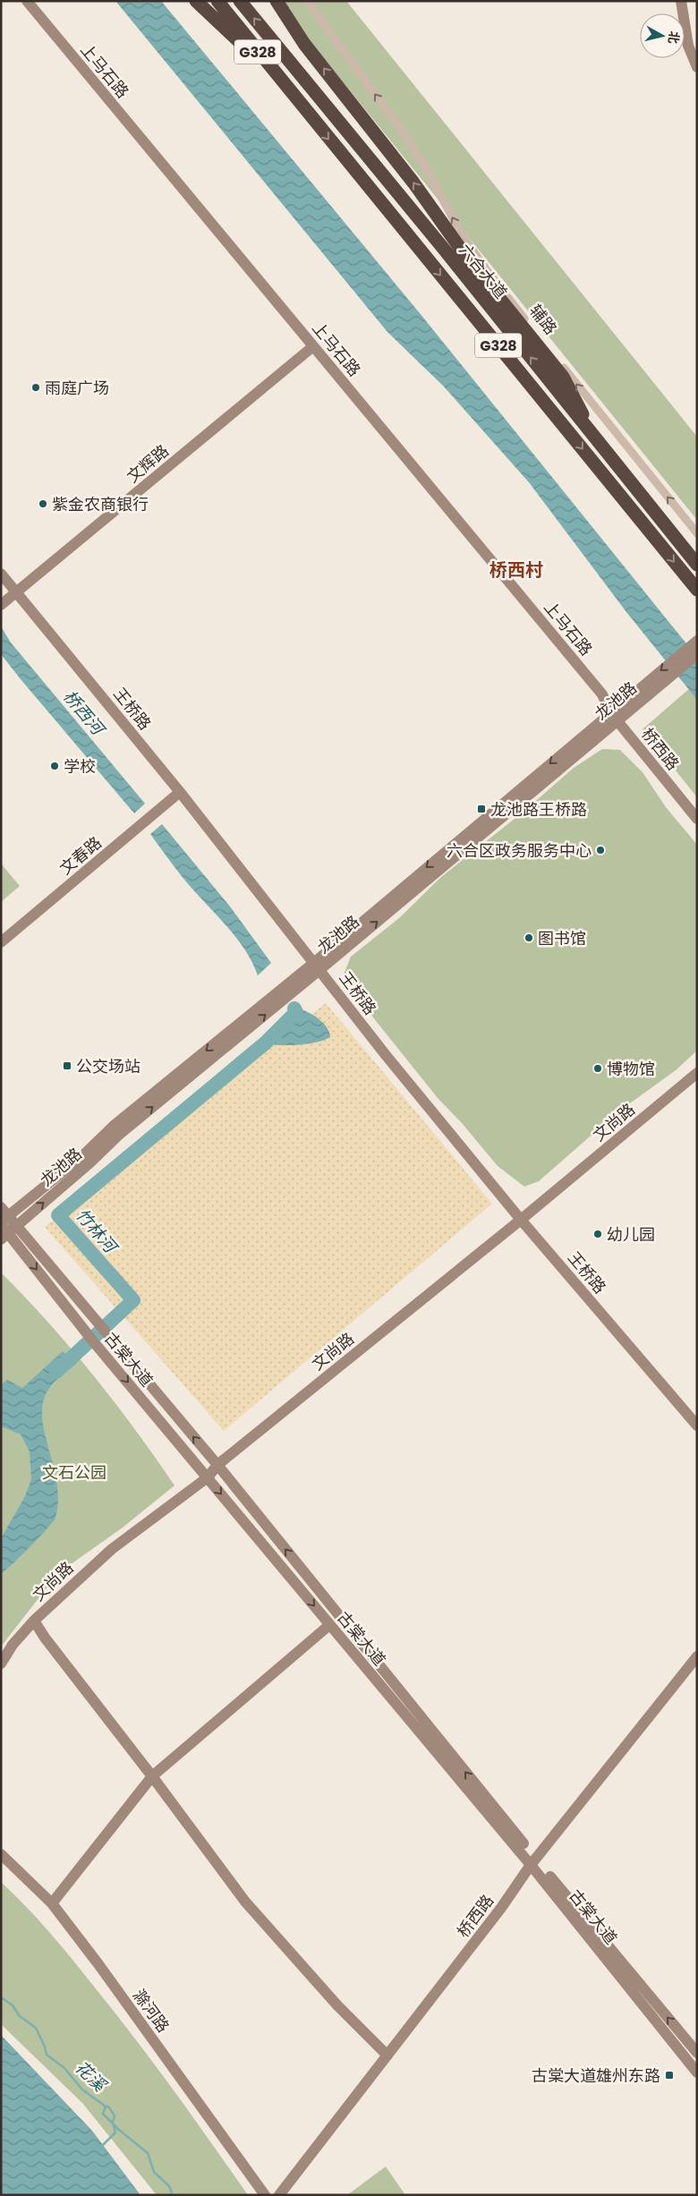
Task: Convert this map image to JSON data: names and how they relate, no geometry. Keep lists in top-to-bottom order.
{
  "streets": {
    "highway": ["G328", "六合大道"],
    "street": [
      "上马石路",
      "辅路",
      "文辉路",
      "龙池路",
      "王桥路",
      "桥西路",
      "文春路",
      "文尚路",
      "古棠大道",
      "滁河路"
    ]
  },
  "crossings": [
    ["上马石路", "文辉路"],
    ["上马石路", "龙池路"],
    ["上马石路", "桥西路"],
    ["文辉路", "王桥路"],
    ["龙池路", "王桥路"],
    ["龙池路", "桥西路"],
    ["龙池路", "古棠大道"],
    ["王桥路", "文春路"],
    ["王桥路", "文尚路"],
    ["桥西路", "古棠大道"],
    ["文尚路", "古棠大道"]
  ],
  "one_way": ["辅路"],
  "districts": ["桥西村"],
  "water": ["桥西河", "竹林河", "花溪"],
  "parks": ["文石公园"],
  "places": {
    "other": [
      "雨庭广场",
      "紫金农商银行",
      "学校",
      "六合区政务服务中心",
      "图书馆",
      "博物馆",
      "幼儿园"
    ],
    "transit": ["龙池路王桥路", "公交场站", "古棠大道雄州东路"]
  },
  "north": "right"
}
